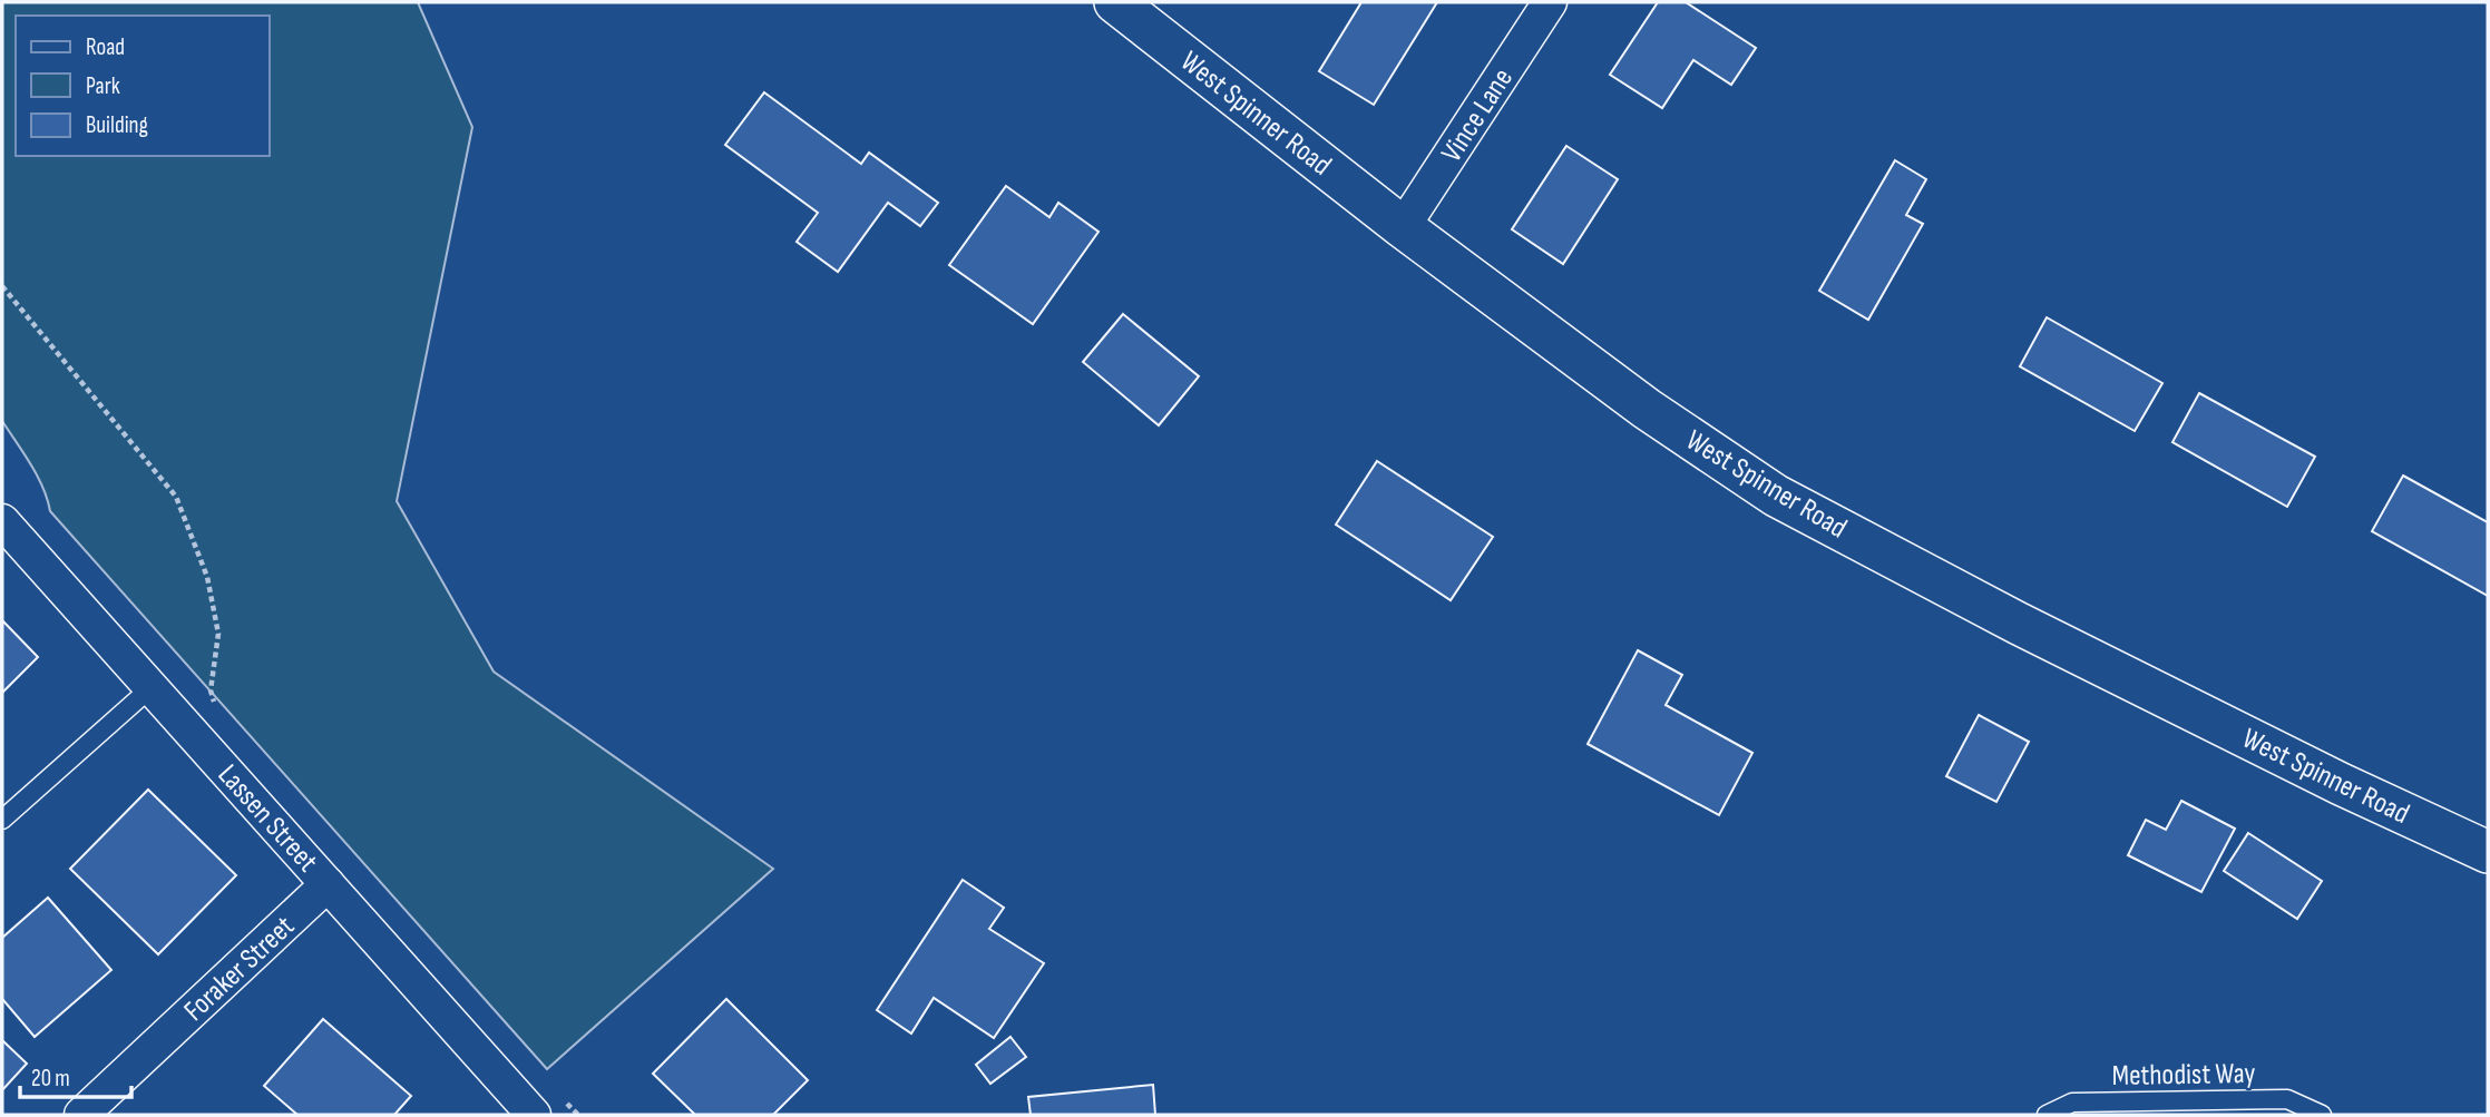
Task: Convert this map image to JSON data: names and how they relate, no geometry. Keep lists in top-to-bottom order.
{
  "streets": {
    "street": [
      "West Spinner Road",
      "Vince Lane",
      "Lassen Street",
      "Foraker Street"
    ],
    "lane": ["Methodist Way"]
  },
  "crossings": [
    ["West Spinner Road", "Vince Lane"],
    ["Lassen Street", "Foraker Street"]
  ],
  "legend": ["Road", "Park", "Building"],
  "scale_bar": "20 m"
}
